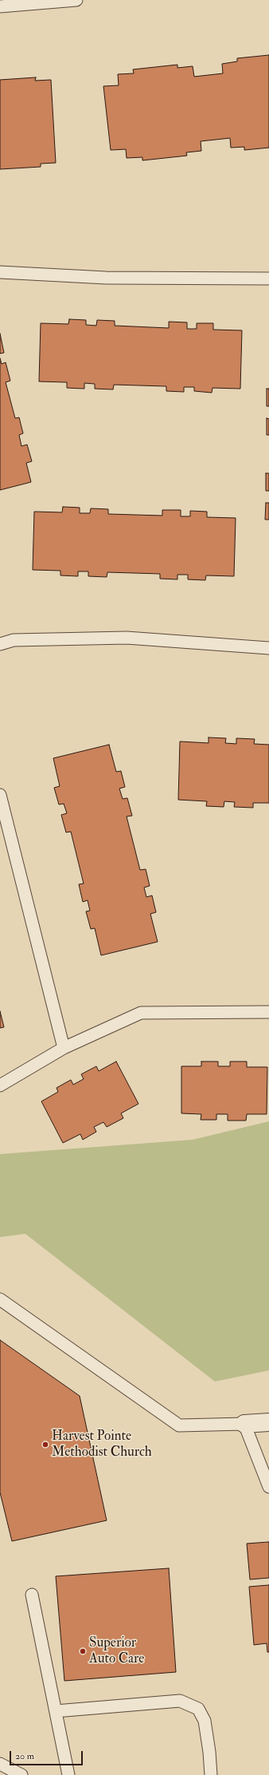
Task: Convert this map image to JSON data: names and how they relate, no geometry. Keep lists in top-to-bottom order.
{
  "places": ["Harvest Pointe Methodist Church", "Superior Auto Care"],
  "scale_bar": "20 m"
}
